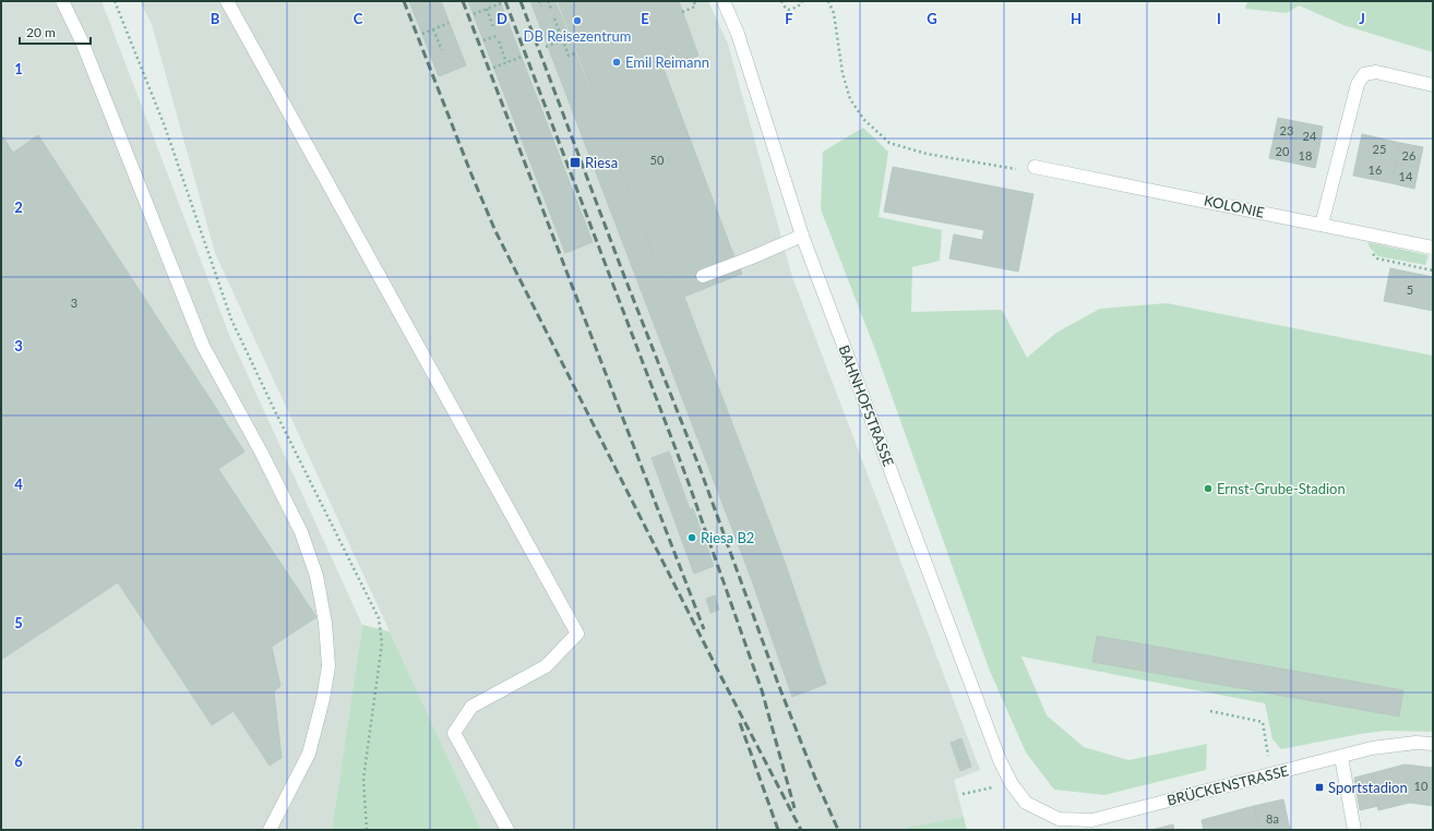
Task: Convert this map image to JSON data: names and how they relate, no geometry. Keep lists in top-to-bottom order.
{
  "streets": {
    "street": ["KOLONIE", "BAHNHOFSTRASSE", "BRÜCKENSTRASSE"]
  },
  "crossings": [
    ["BAHNHOFSTRASSE", "BRÜCKENSTRASSE"]
  ],
  "places": {
    "other": [
      "DB Reisezentrum",
      "Emil Reimann",
      "Ernst-Grube-Stadion",
      "Riesa B2"
    ],
    "transit": ["Riesa", "Sportstadion"]
  },
  "house_numbers": [
    "23",
    "24",
    "25",
    "20",
    "18",
    "26",
    "50",
    "16",
    "14",
    "5",
    "3",
    "10",
    "8a"
  ],
  "scale_bar": "20 m",
  "grid": {
    "columns": [
      "B",
      "C",
      "D",
      "E",
      "F",
      "G",
      "H",
      "I",
      "J"
    ],
    "rows": [
      "1",
      "2",
      "3",
      "4",
      "5",
      "6"
    ]
  }
}
